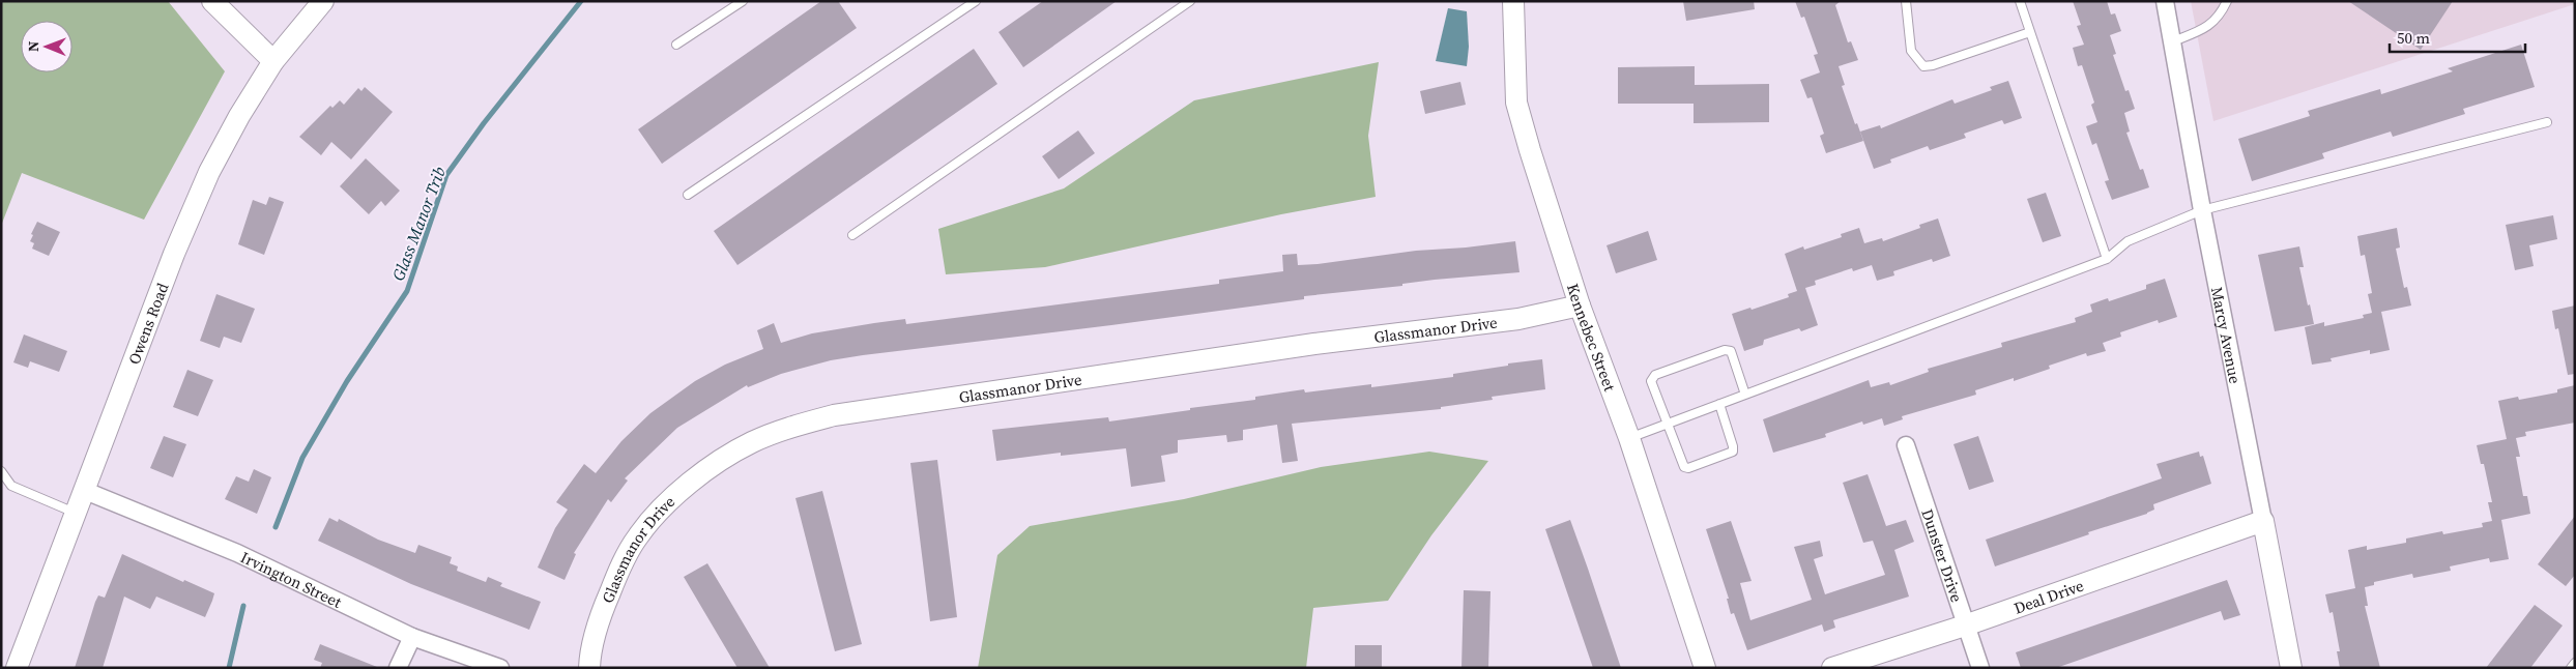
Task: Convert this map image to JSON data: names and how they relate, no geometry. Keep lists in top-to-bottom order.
{
  "streets": {
    "street": [
      "Owens Road",
      "Glassmanor Drive",
      "Marcy Avenue",
      "Kennebec Street",
      "Dunster Drive",
      "Irvington Street",
      "Deal Drive"
    ]
  },
  "crossings": [
    ["Owens Road", "Irvington Street"],
    ["Glassmanor Drive", "Kennebec Street"],
    ["Marcy Avenue", "Deal Drive"],
    ["Dunster Drive", "Deal Drive"]
  ],
  "water": ["Glass Manor Trib"],
  "scale_bar": "50 m",
  "north": "left"
}
